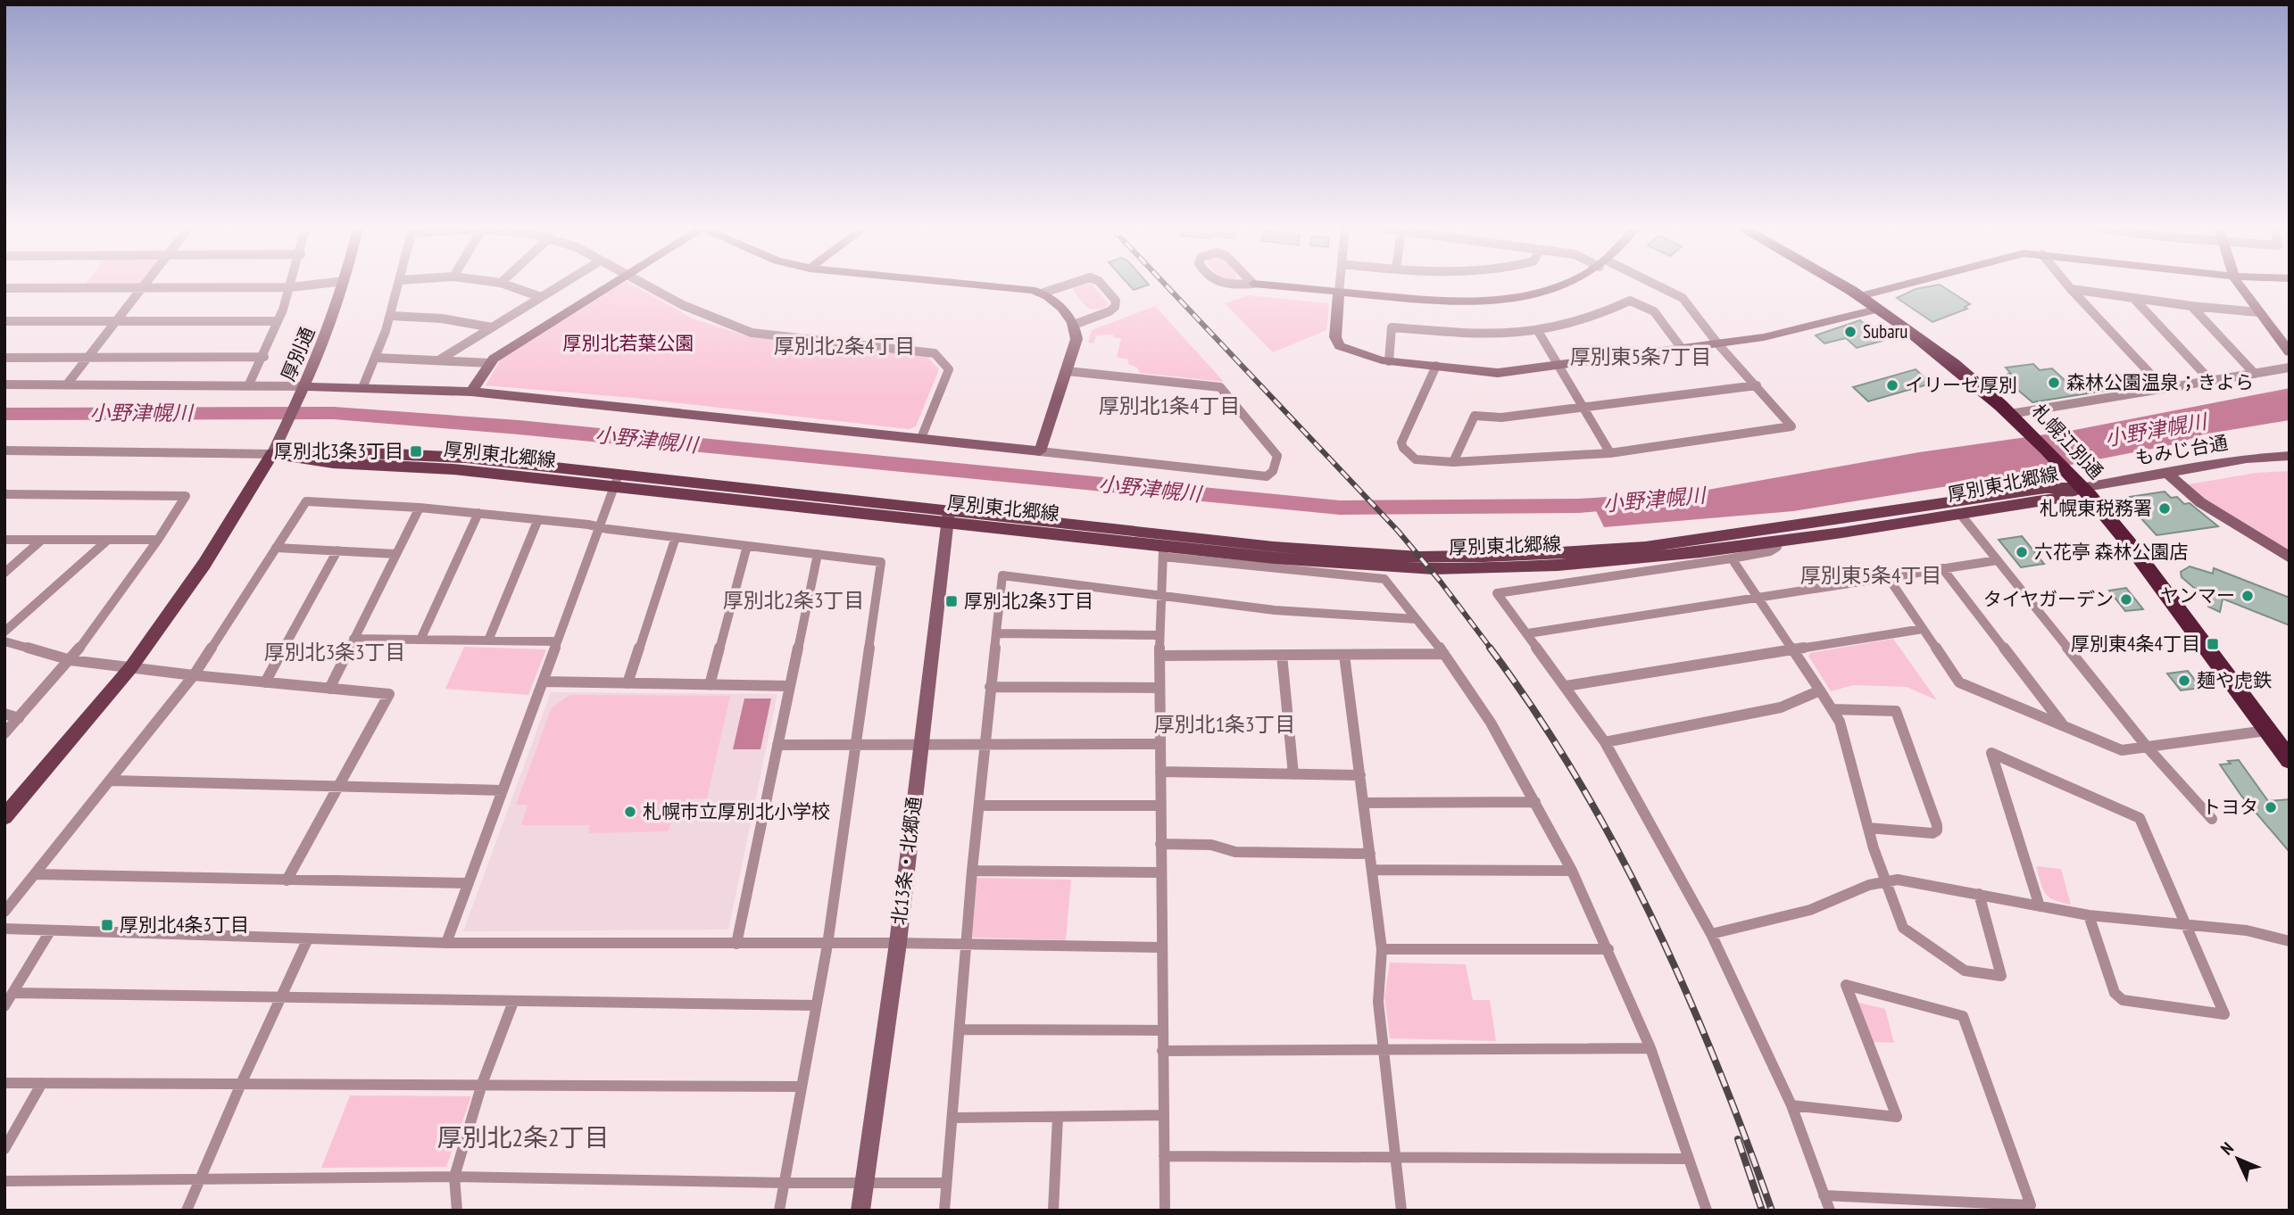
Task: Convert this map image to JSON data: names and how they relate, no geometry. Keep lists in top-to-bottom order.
{
  "streets": {
    "highway": ["札幌江別通"],
    "main road": ["厚別東北郷線"],
    "street": ["厚別通", "もみじ台通", "北13条・北郷通"]
  },
  "crossings": [
    ["厚別通", "厚別東北郷線"],
    ["札幌江別通", "もみじ台通"],
    ["札幌江別通", "厚別東北郷線"],
    ["もみじ台通", "厚別東北郷線"],
    ["厚別東北郷線", "北13条・北郷通"]
  ],
  "districts": [
    "厚別北2条4丁目",
    "厚別東5条7丁目",
    "厚別北1条4丁目",
    "厚別東5条4丁目",
    "厚別北2条3丁目",
    "厚別北3条3丁目",
    "厚別北1条3丁目",
    "厚別北2条2丁目"
  ],
  "water": ["小野津幌川"],
  "parks": ["厚別北若葉公園"],
  "places": {
    "other": [
      "Subaru",
      "森林公園温泉；きよら",
      "イリーゼ厚別",
      "札幌東税務署",
      "六花亭 森林公園店",
      "ヤンマー",
      "タイヤガーデン",
      "麺や虎鉄",
      "トヨタ",
      "札幌市立厚別北小学校"
    ],
    "transit": [
      "厚別北3条3丁目",
      "厚別北2条3丁目",
      "厚別東4条4丁目",
      "厚別北4条3丁目"
    ]
  },
  "north": "top left"
}
